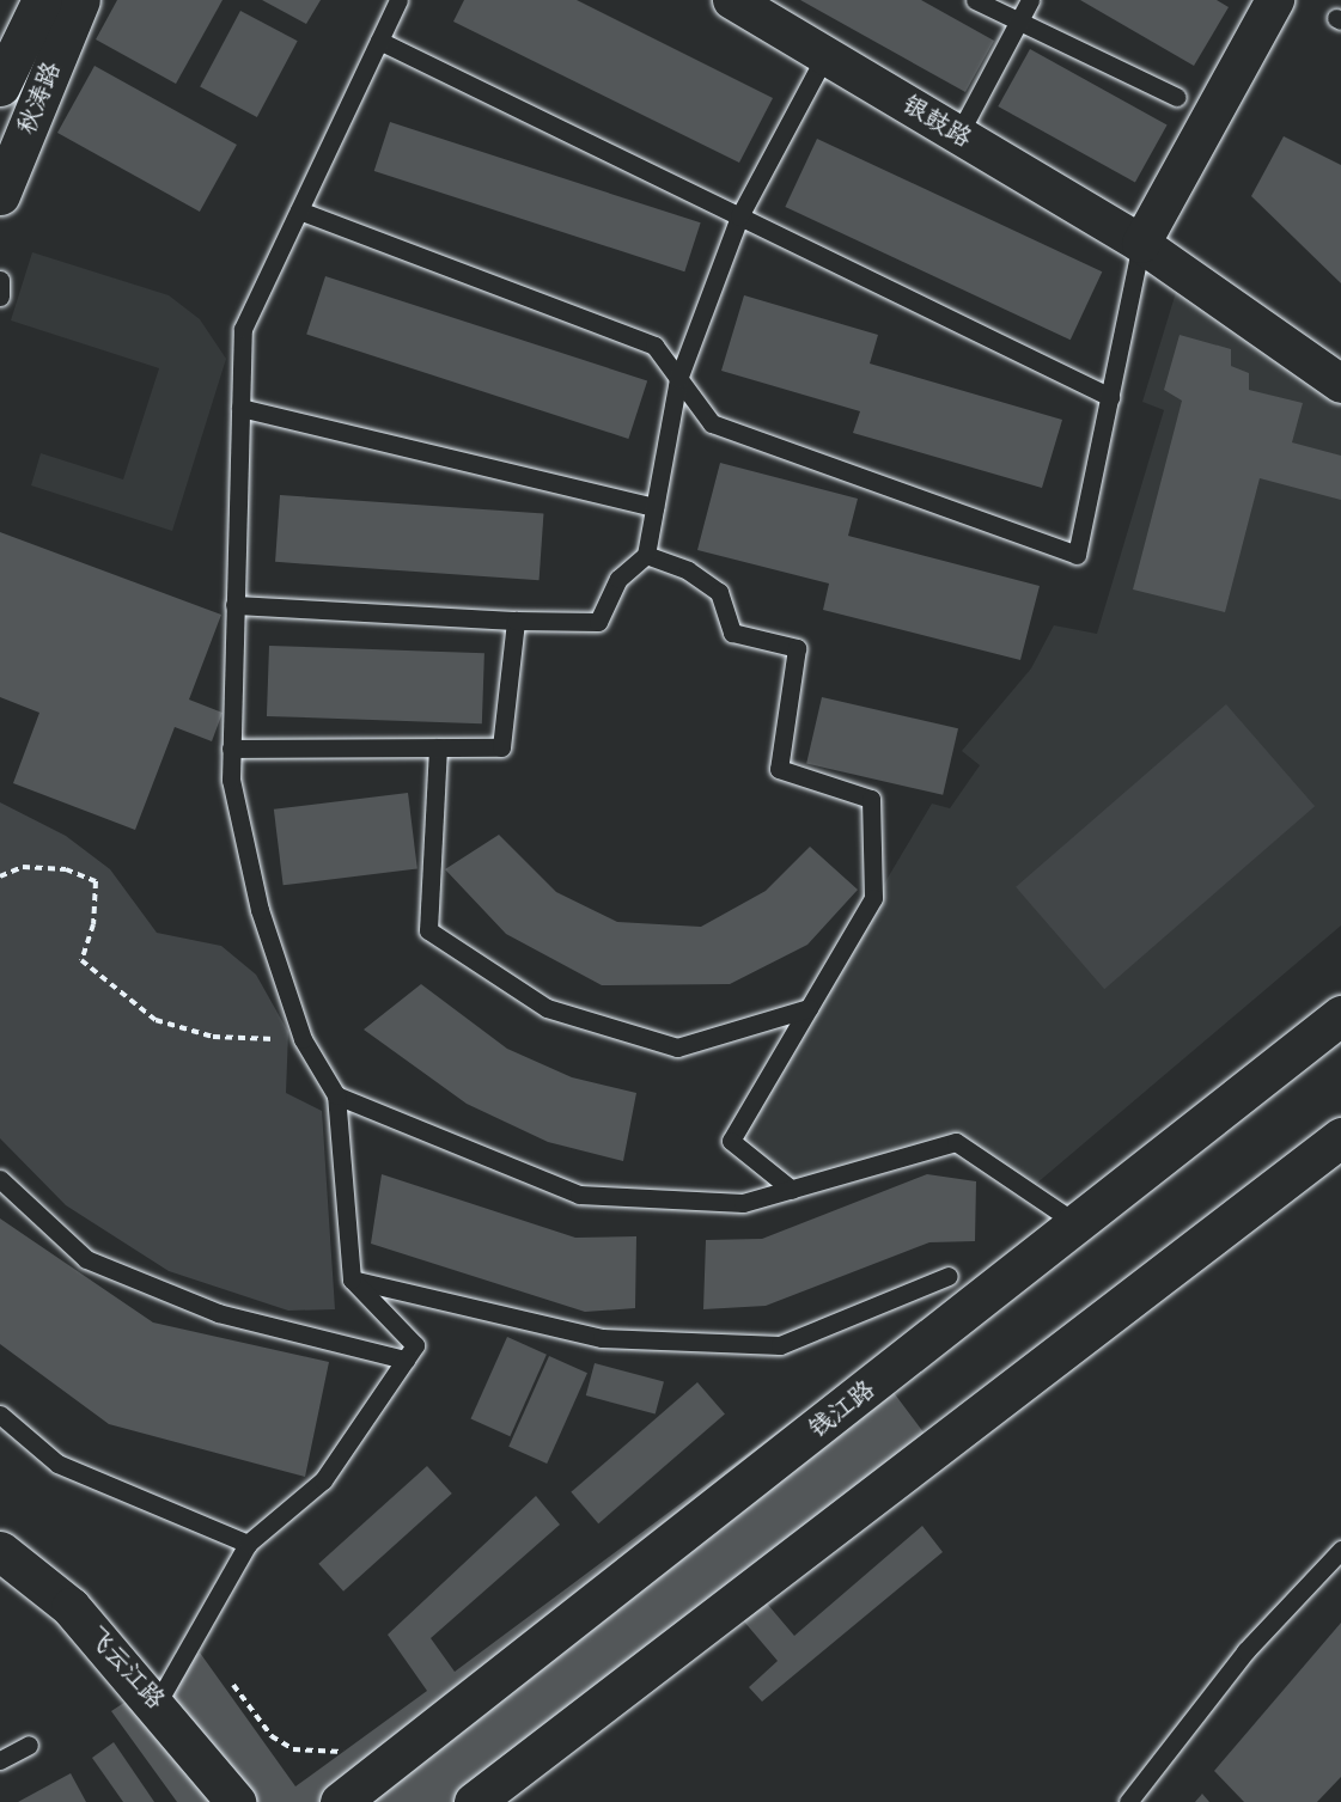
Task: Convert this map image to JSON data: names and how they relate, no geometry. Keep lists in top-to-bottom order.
{
  "streets": {
    "main road": ["秋涛路", "钱江路", "飞云江路"],
    "street": ["银鼓路"]
  }
}
